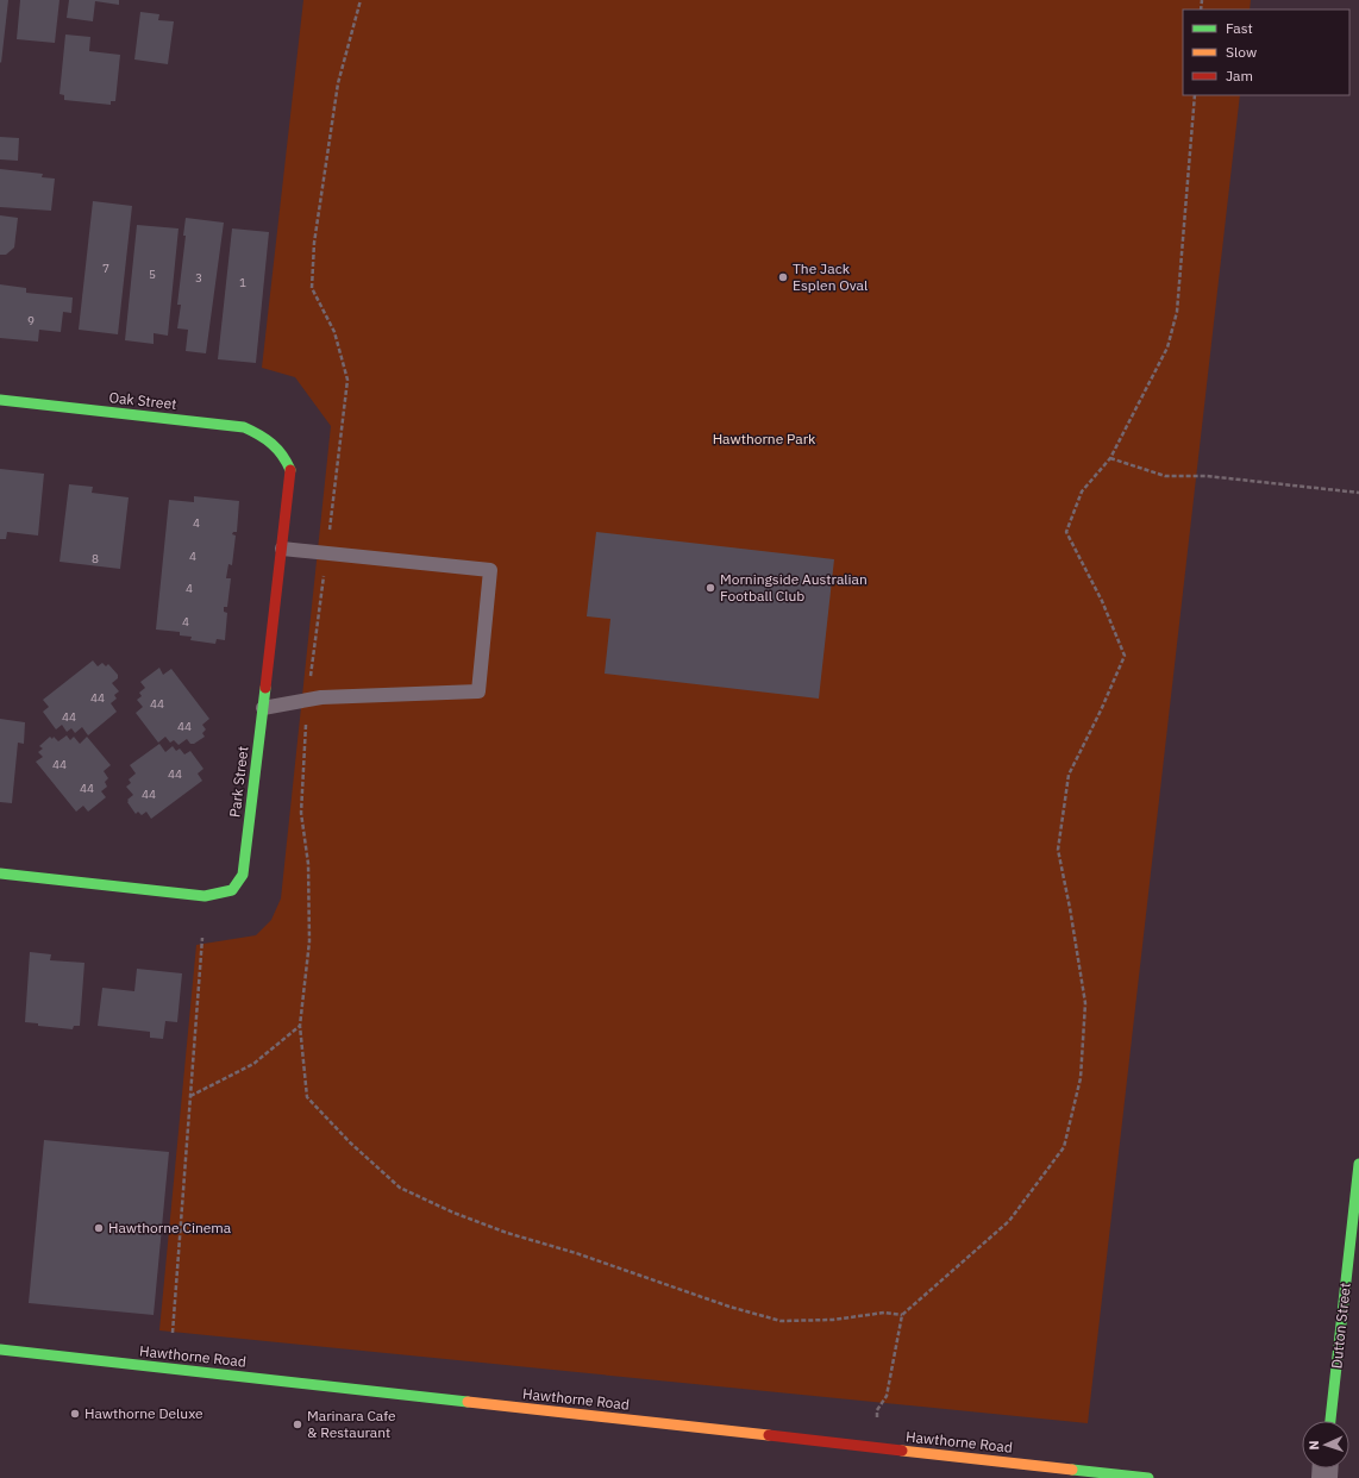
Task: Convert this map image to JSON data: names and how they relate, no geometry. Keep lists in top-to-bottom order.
{
  "streets": {
    "street": [
      "Oak Street",
      "Park Street",
      "Dutton Street",
      "Hawthorne Road"
    ]
  },
  "crossings": [
    ["Oak Street", "Park Street"]
  ],
  "parks": ["Hawthorne Park"],
  "places": [
    "The Jack Esplen Oval",
    "Morningside Australian Football Club",
    "Hawthorne Cinema",
    "Hawthorne Deluxe",
    "Marinara Cafe & Restaurant"
  ],
  "house_numbers": [
    "7",
    "5",
    "3",
    "1",
    "9",
    "4",
    "4",
    "8",
    "4",
    "4",
    "44",
    "44",
    "44",
    "44",
    "44",
    "44",
    "44",
    "44"
  ],
  "legend": ["Fast", "Slow", "Jam"],
  "north": "left"
}
